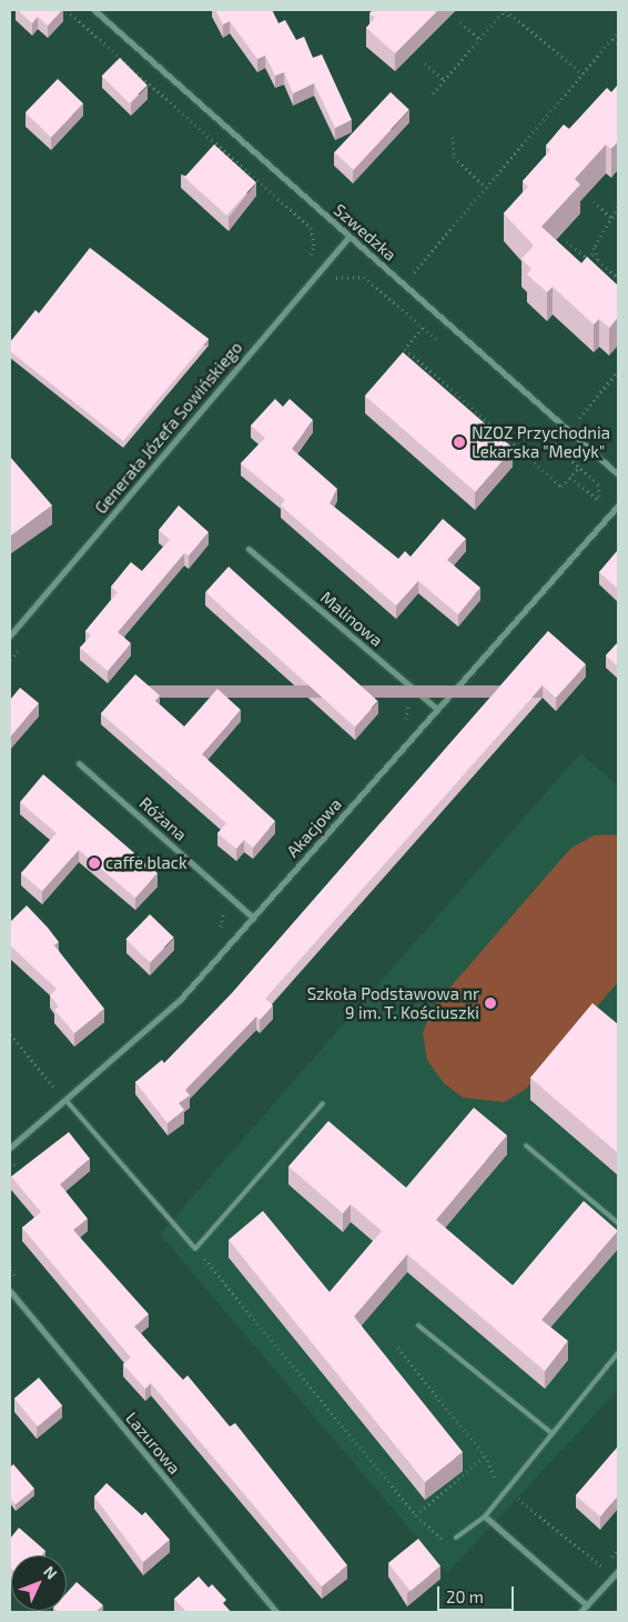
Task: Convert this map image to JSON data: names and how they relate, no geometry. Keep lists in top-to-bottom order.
{
  "streets": {
    "street": [
      "Szwedzka",
      "Generała Józefa Sowińskiego",
      "Malinowa",
      "Różana",
      "Akacjowa",
      "Lazurowa"
    ]
  },
  "crossings": [
    ["Szwedzka", "Generała Józefa Sowińskiego"],
    ["Malinowa", "Akacjowa"],
    ["Różana", "Akacjowa"]
  ],
  "places": ["NZOZ Przychodnia Lekarska \"Medyk\"", "caffe black", "Szkoła Podstawowa nr 9 im. T. Kościuszki"],
  "scale_bar": "20 m",
  "north": "top right"
}
